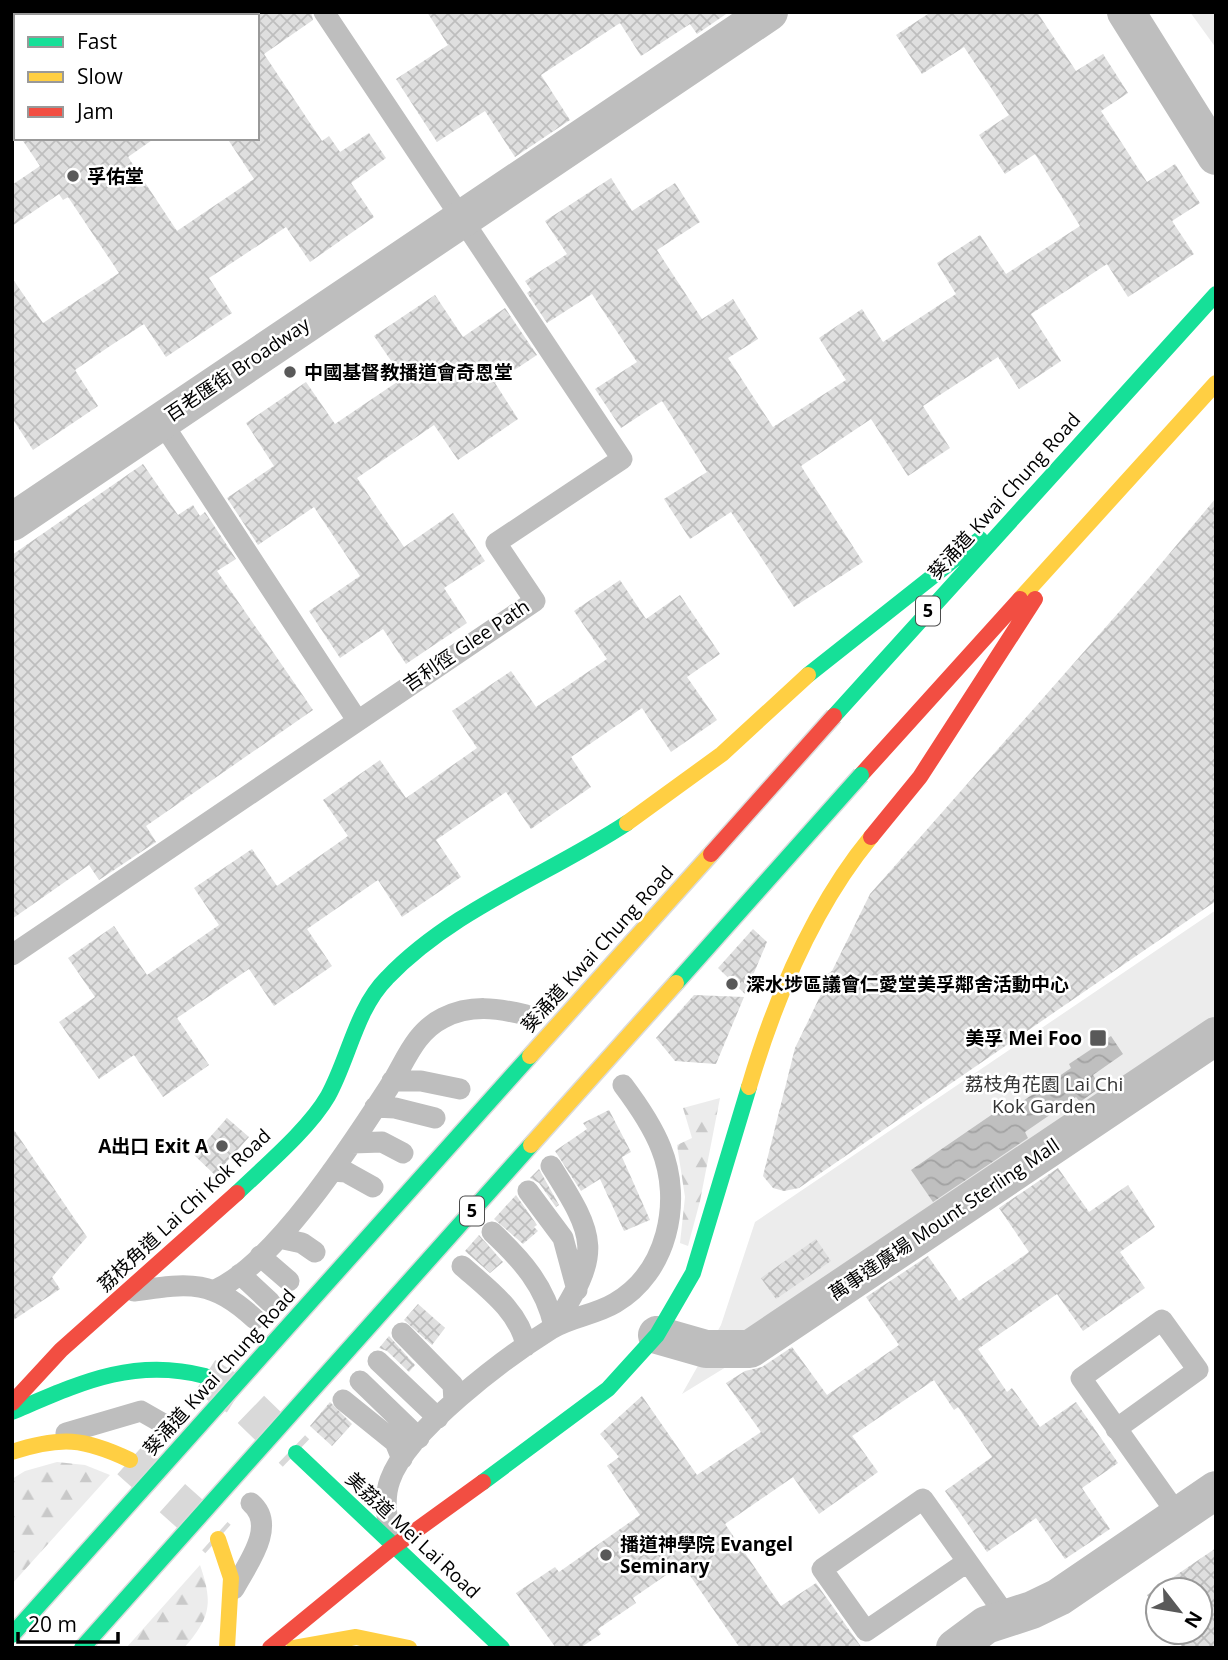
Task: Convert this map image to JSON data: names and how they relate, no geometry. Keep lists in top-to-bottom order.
{
  "streets": {
    "main road": [
      "葵涌道 Kwai Chung Road",
      "5",
      "荔枝角道 Lai Chi Kok Road",
      "美荔道 Mei Lai Road"
    ],
    "street": ["百老匯街 Broadway", "萬事達廣場 Mount Sterling Mall"],
    "lane": ["吉利徑 Glee Path"]
  },
  "crossings": [
    ["百老匯街 Broadway", "吉利徑 Glee Path"],
    ["葵涌道 Kwai Chung Road", "荔枝角道 Lai Chi Kok Road"]
  ],
  "parks": ["荔枝角花園 Lai Chi Kok Garden"],
  "places": {
    "other": [
      "孚佑堂",
      "中國基督教播道會奇恩堂",
      "深水埗區議會仁愛堂美孚鄰舍活動中心",
      "A出口 Exit A",
      "播道神學院 Evangel Seminary"
    ],
    "transit": ["美孚 Mei Foo"]
  },
  "legend": ["Fast", "Slow", "Jam"],
  "scale_bar": "20 m",
  "north": "bottom right"
}
